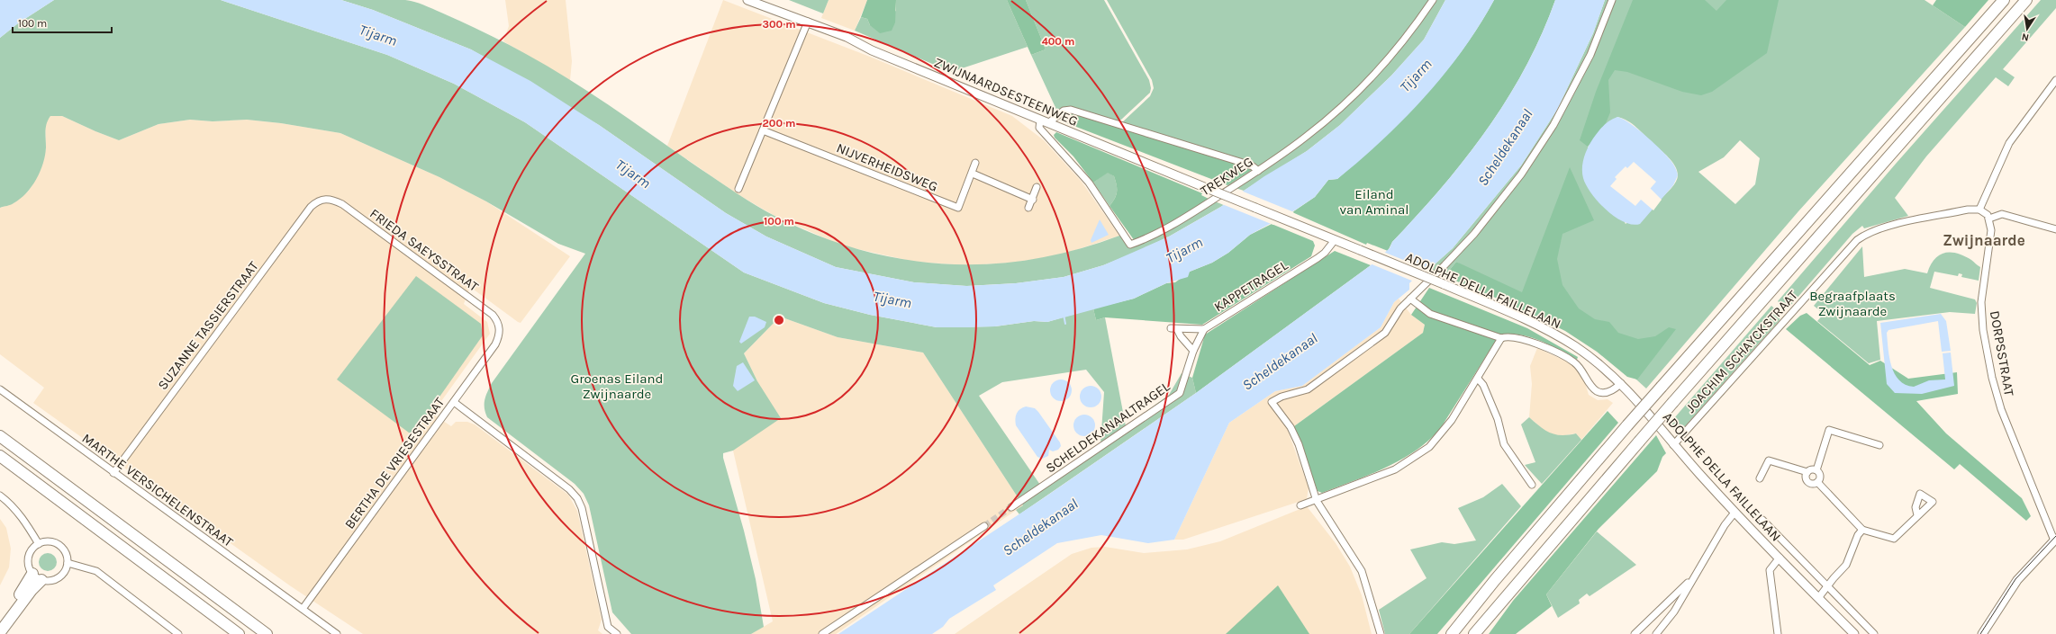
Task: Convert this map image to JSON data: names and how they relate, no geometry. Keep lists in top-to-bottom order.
{
  "streets": {
    "main road": ["ZWIJNAARDSESTEENWEG", "ADOLPHE DELLA FAILLELAAN"],
    "street": [
      "NIJVERHEIDSWEG",
      "TREKWEG",
      "FRIEDA SAEYSSTRAAT",
      "KAPPETRAGEL",
      "SUZANNE TASSIERSTRAAT",
      "JOACHIM SCHAYCKSTRAAT",
      "DORPSSTRAAT",
      "SCHELDEKANAALTRAGEL",
      "BERTHA DE VRIESESTRAAT",
      "MARTHE VERSICHELENSTRAAT"
    ]
  },
  "crossings": [
    ["ZWIJNAARDSESTEENWEG", "TREKWEG"],
    ["ZWIJNAARDSESTEENWEG", "ADOLPHE DELLA FAILLELAAN"],
    ["FRIEDA SAEYSSTRAAT", "SUZANNE TASSIERSTRAAT"],
    ["FRIEDA SAEYSSTRAAT", "BERTHA DE VRIESESTRAAT"],
    ["KAPPETRAGEL", "ADOLPHE DELLA FAILLELAAN"],
    ["KAPPETRAGEL", "SCHELDEKANAALTRAGEL"],
    ["ADOLPHE DELLA FAILLELAAN", "JOACHIM SCHAYCKSTRAAT"],
    ["SUZANNE TASSIERSTRAAT", "MARTHE VERSICHELENSTRAAT"],
    ["BERTHA DE VRIESESTRAAT", "MARTHE VERSICHELENSTRAAT"]
  ],
  "districts": ["Zwijnaarde"],
  "water": ["Tijarm", "Scheldekanaal"],
  "parks": ["Eiland van Aminal", "Begraafplaats Zwijnaarde", "Groenas Eiland Zwijnaarde"],
  "scale_bar": "100 m",
  "north": "bottom",
  "rings": [
    "300 m",
    "400 m",
    "200 m",
    "100 m"
  ]
}
